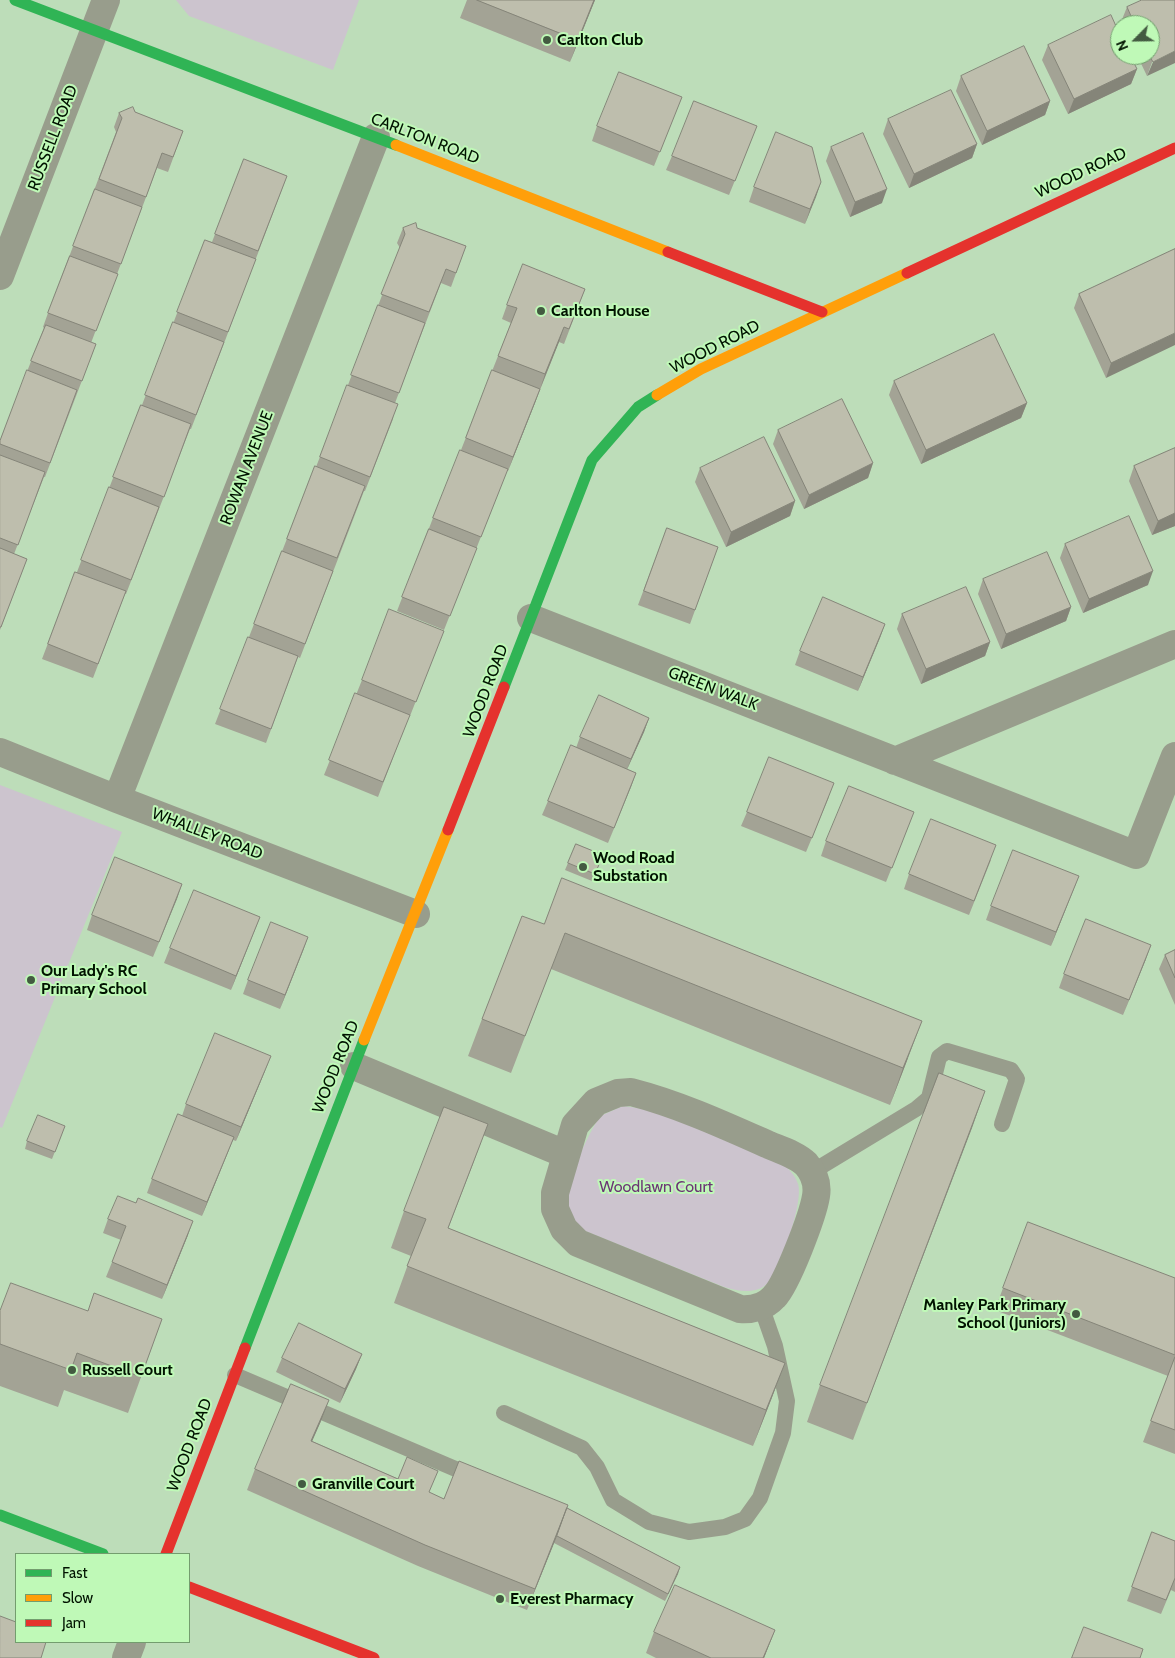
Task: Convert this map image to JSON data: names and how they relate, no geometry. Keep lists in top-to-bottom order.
{
  "streets": {
    "street": [
      "RUSSELL ROAD",
      "CARLTON ROAD",
      "WOOD ROAD",
      "ROWAN AVENUE",
      "GREEN WALK",
      "WHALLEY ROAD"
    ]
  },
  "crossings": [
    ["RUSSELL ROAD", "CARLTON ROAD"],
    ["CARLTON ROAD", "WOOD ROAD"],
    ["CARLTON ROAD", "ROWAN AVENUE"],
    ["WOOD ROAD", "GREEN WALK"],
    ["WOOD ROAD", "WHALLEY ROAD"],
    ["ROWAN AVENUE", "WHALLEY ROAD"]
  ],
  "parks": ["Woodlawn Court"],
  "places": [
    "Carlton Club",
    "Carlton House",
    "Wood Road Substation",
    "Our Lady's RC Primary School",
    "Manley Park Primary School (Juniors)",
    "Russell Court",
    "Granville Court",
    "Everest Pharmacy"
  ],
  "legend": ["Fast", "Slow", "Jam"],
  "north": "bottom left"
}
